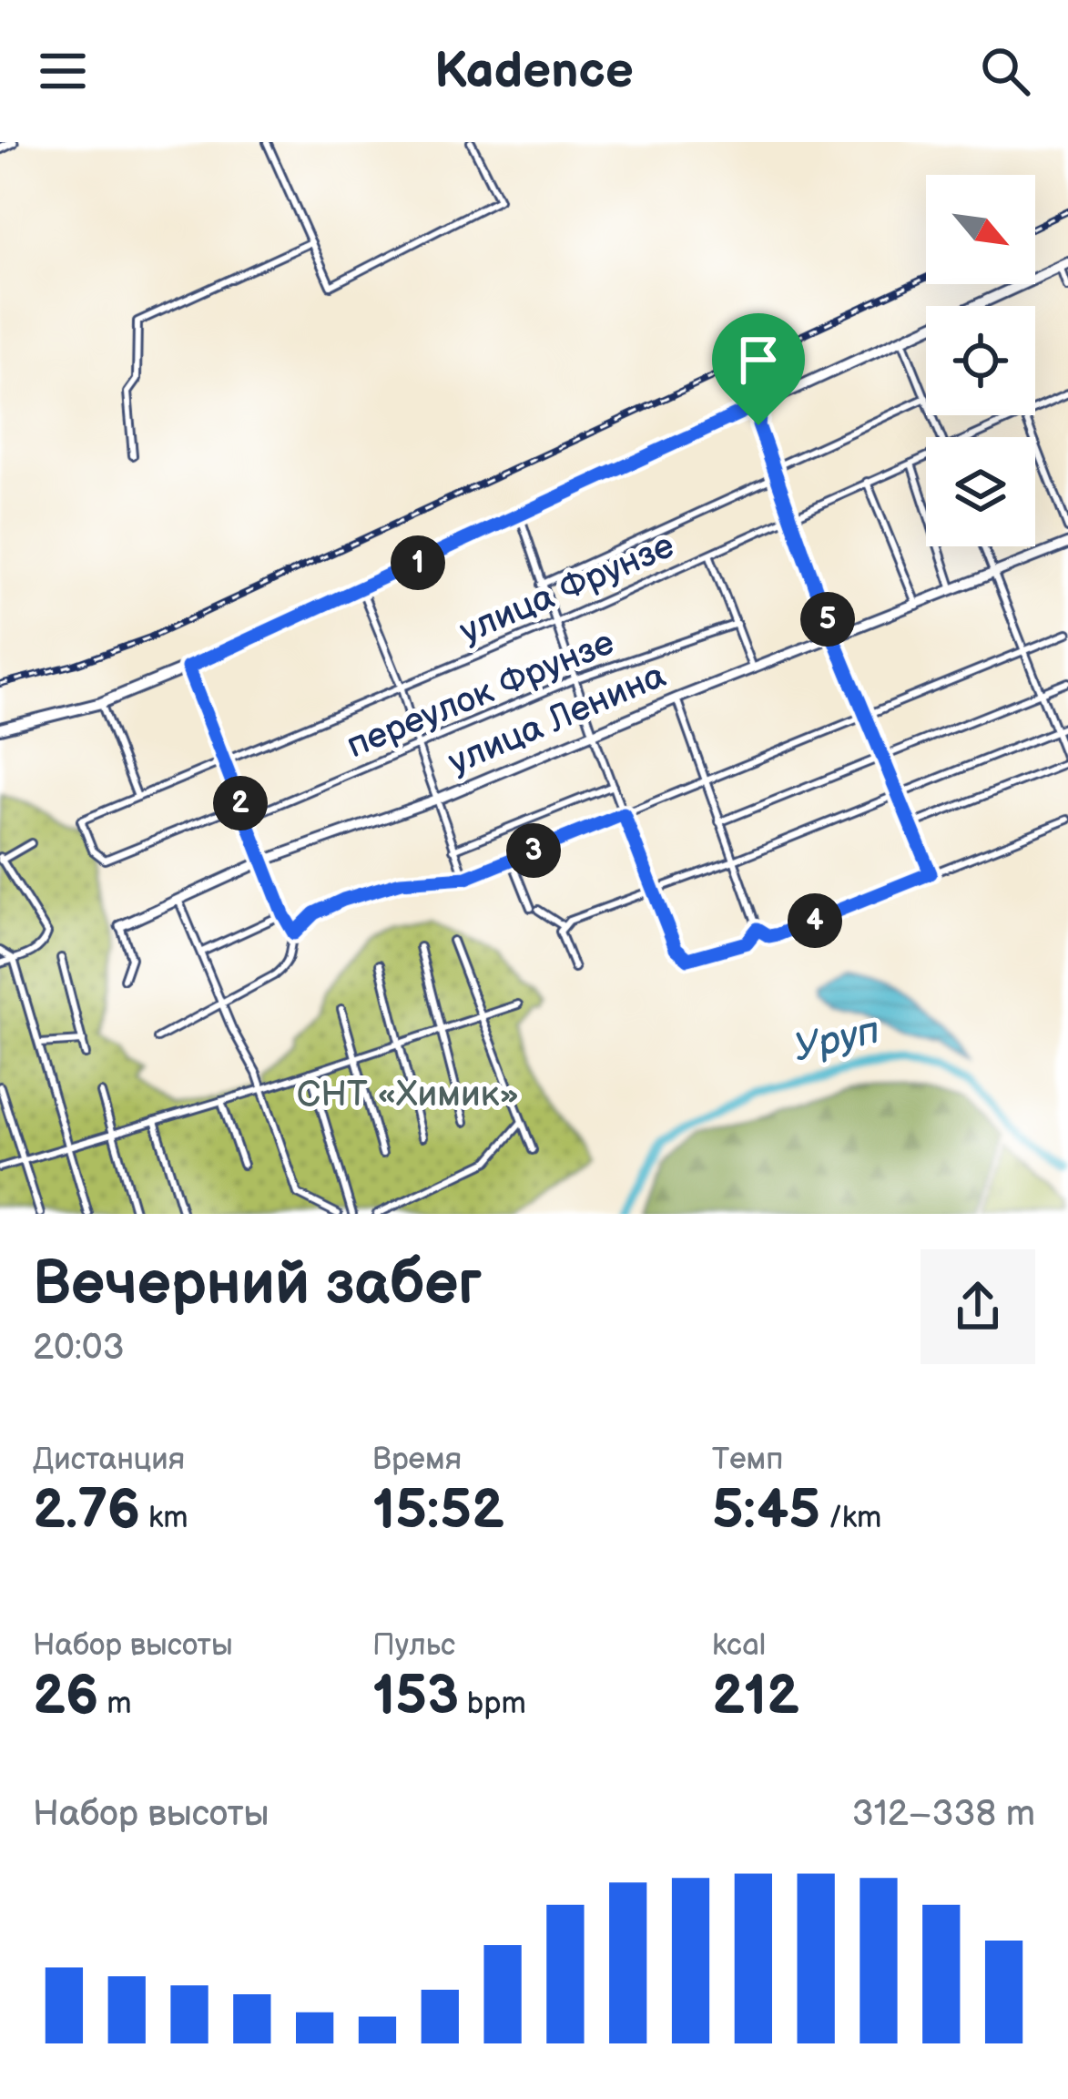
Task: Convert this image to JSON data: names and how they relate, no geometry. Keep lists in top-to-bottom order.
{
  "streets": {
    "main road": ["улица Ленина"],
    "street": ["улица Фрунзе", "переулок Фрунзе"]
  },
  "water": ["Уруп"],
  "parks": ["СНТ «Химик»"],
  "north": "bottom right",
  "page": {
    "header": "Kadence",
    "pins": [
      "1",
      "5",
      "2",
      "3",
      "4"
    ],
    "heading": ["Вечерний забег", "20:03"],
    "stats": [
      ["Дистанция", "2.76 km"],
      ["Время", "15:52"],
      ["Темп", "5:45 /km"],
      ["Набор высоты", "26 m"],
      ["Пульс", "153 bpm"],
      ["kcal", "212"]
    ],
    "chart": ["Набор высоты", "312–338 m"]
  }
}
